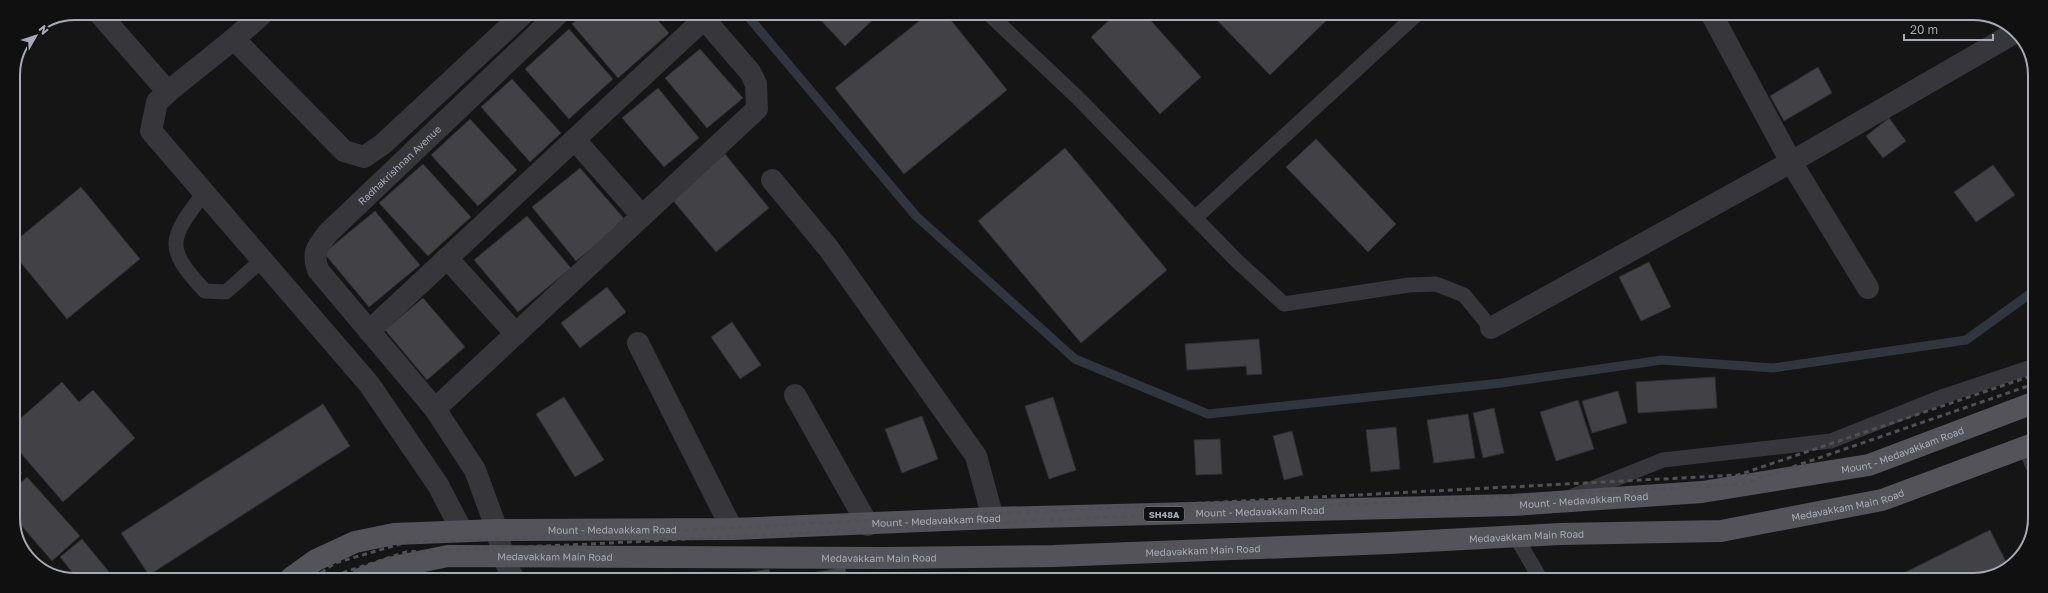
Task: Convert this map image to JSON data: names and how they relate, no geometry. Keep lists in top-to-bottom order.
{
  "streets": {
    "main road": ["Mount - Medavakkam Road", "Medavakkam Main Road", "SH48A"],
    "street": ["Radhakrishnan Avenue"]
  },
  "crossings": [
    ["Radhakrishnan Avenue", "Mount - Medavakkam Road"],
    ["Radhakrishnan Avenue", "Medavakkam Main Road"]
  ],
  "scale_bar": "20 m",
  "north": "top right"
}
